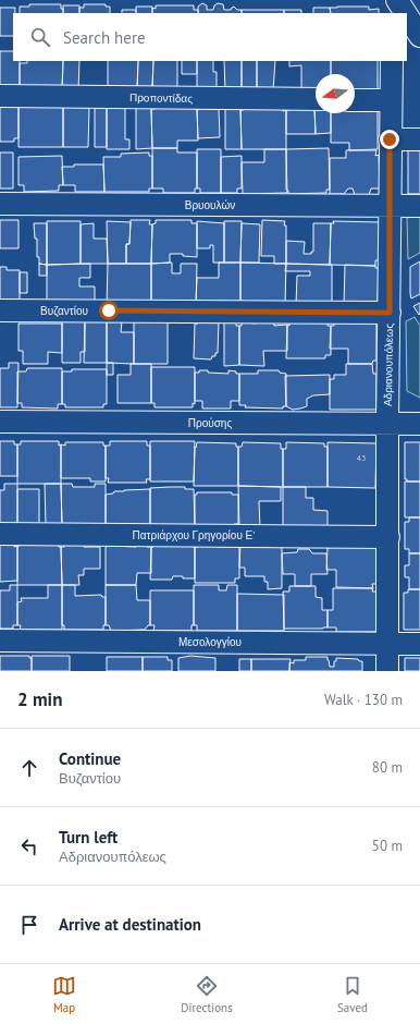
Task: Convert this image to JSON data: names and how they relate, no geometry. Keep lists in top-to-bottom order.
{
  "streets": {
    "street": [
      "Προποντίδας",
      "Βρυουλών",
      "Βυζαντίου",
      "Αδριανουπόλεως",
      "Προύσης",
      "Πατριάρχου Γρηγορίου Ε'",
      "Μεσολογγίου"
    ]
  },
  "crossings": [
    ["Βρυουλών", "Αδριανουπόλεως"],
    ["Βυζαντίου", "Αδριανουπόλεως"],
    ["Αδριανουπόλεως", "Προύσης"],
    ["Αδριανουπόλεως", "Πατριάρχου Γρηγορίου Ε'"],
    ["Αδριανουπόλεως", "Μεσολογγίου"]
  ],
  "house_numbers": ["43"],
  "north": "left",
  "page": {
    "search": "Search here",
    "heading": ["2 min", "Walk · 130 m"],
    "list": [
      ["Continue", "Βυζαντίου", "80 m"],
      ["Turn left", "Αδριανουπόλεως", "50 m"],
      "Arrive at destination"
    ],
    "nav": ["Map", "Directions", "Saved"]
  }
}
